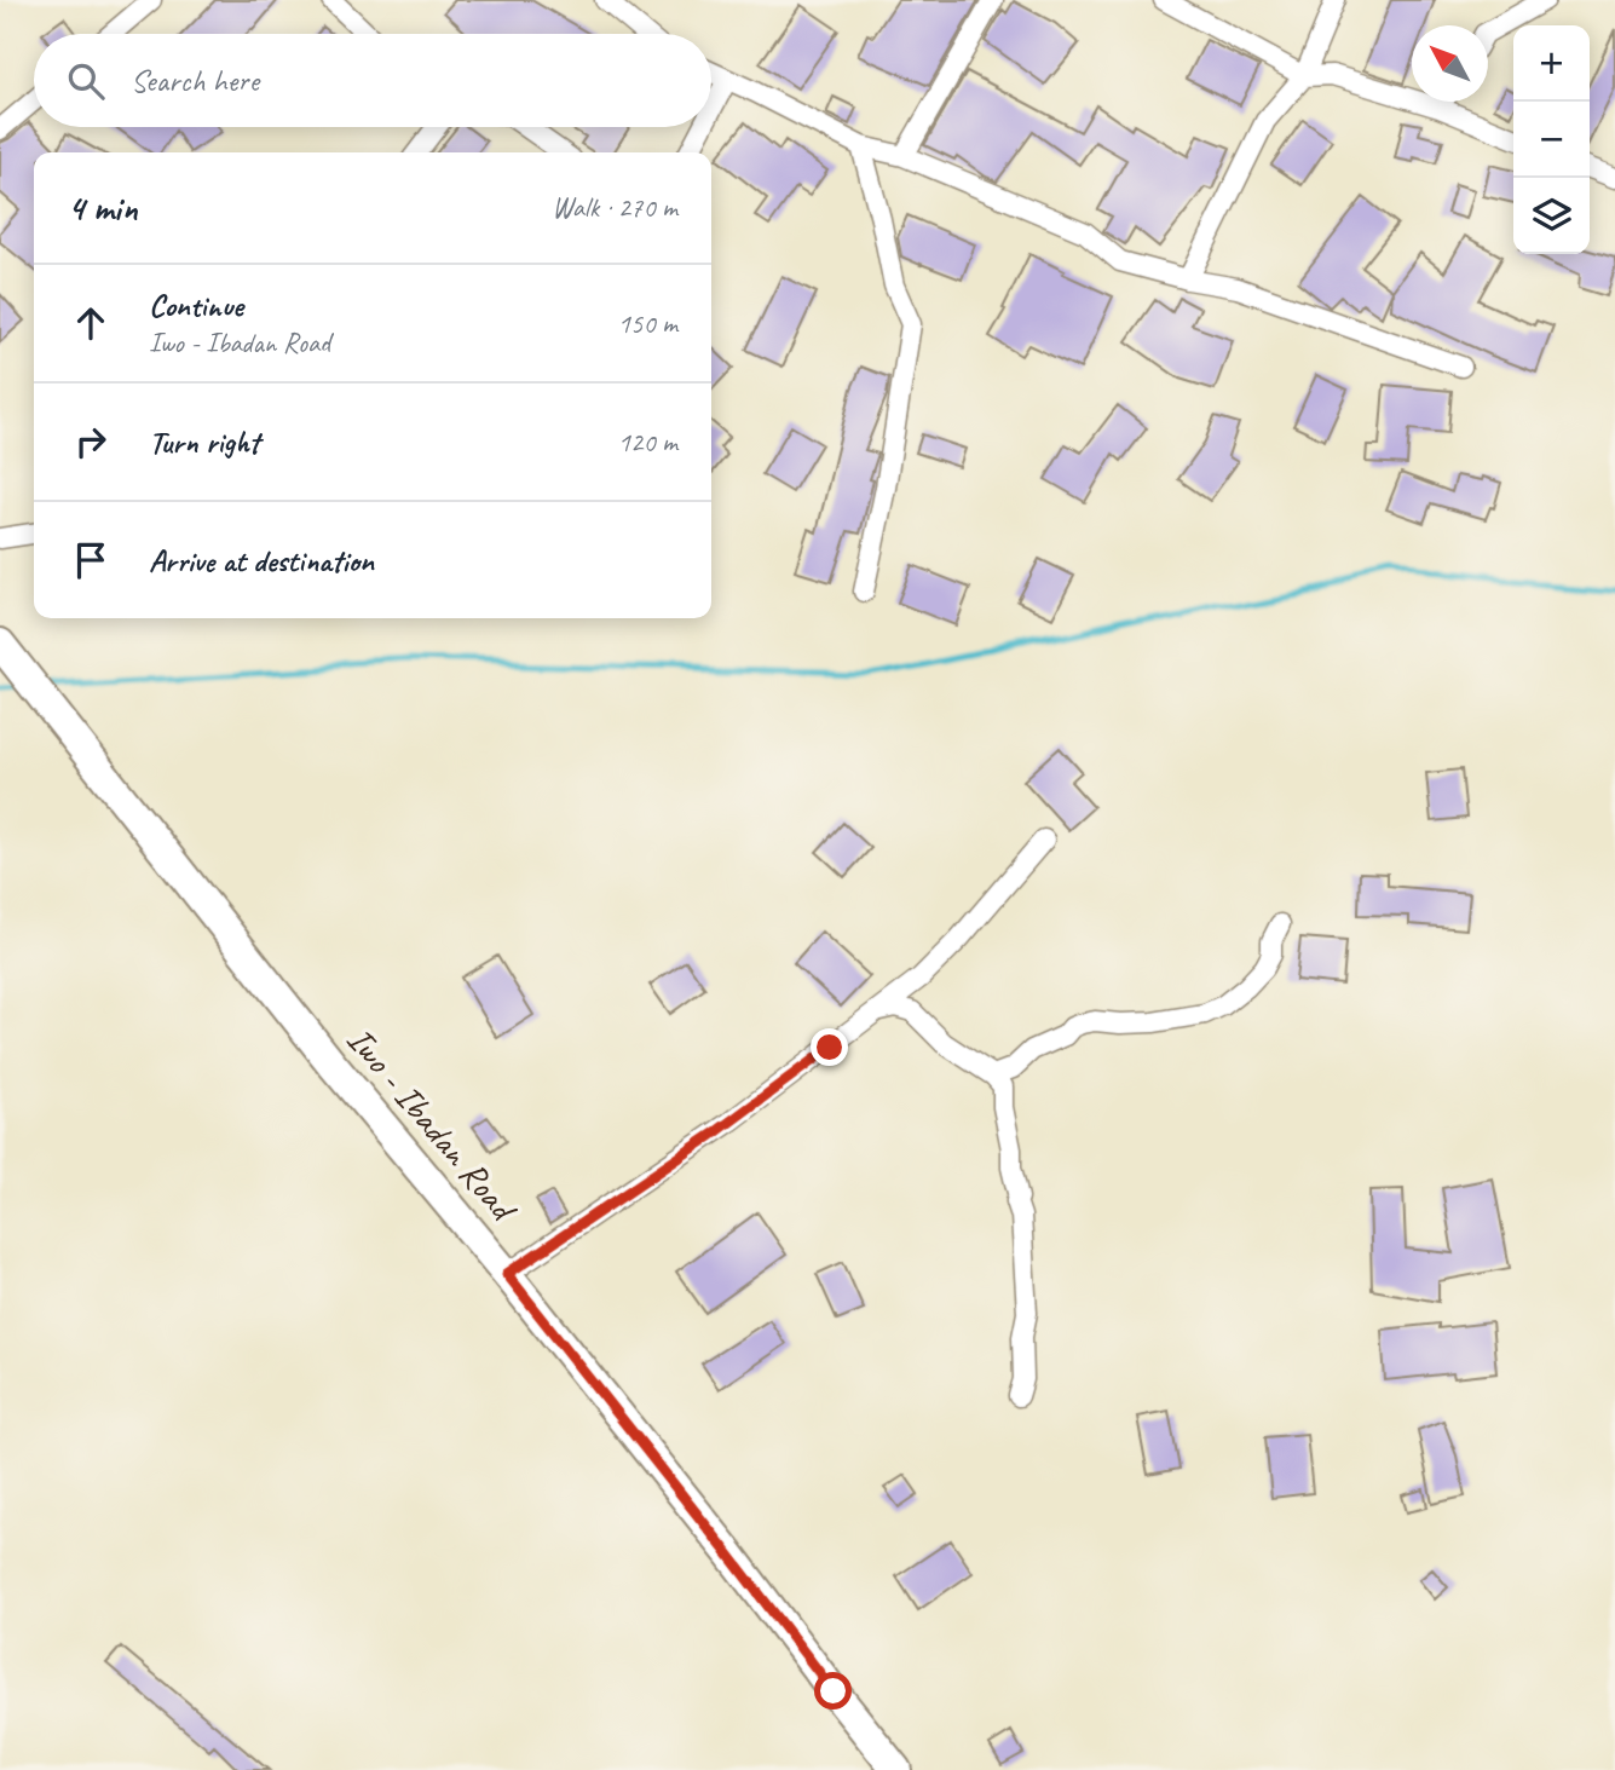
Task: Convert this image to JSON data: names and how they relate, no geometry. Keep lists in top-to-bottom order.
{
  "streets": {
    "main road": ["Iwo - Ibadan Road"]
  },
  "north": "top left",
  "page": {
    "map_buttons": ["+", "−"],
    "search": "Search here",
    "heading": ["4 min", "Walk · 270 m"],
    "list": [
      ["Continue", "Iwo - Ibadan Road", "150 m"],
      ["Turn right", "120 m"],
      "Arrive at destination"
    ]
  }
}
